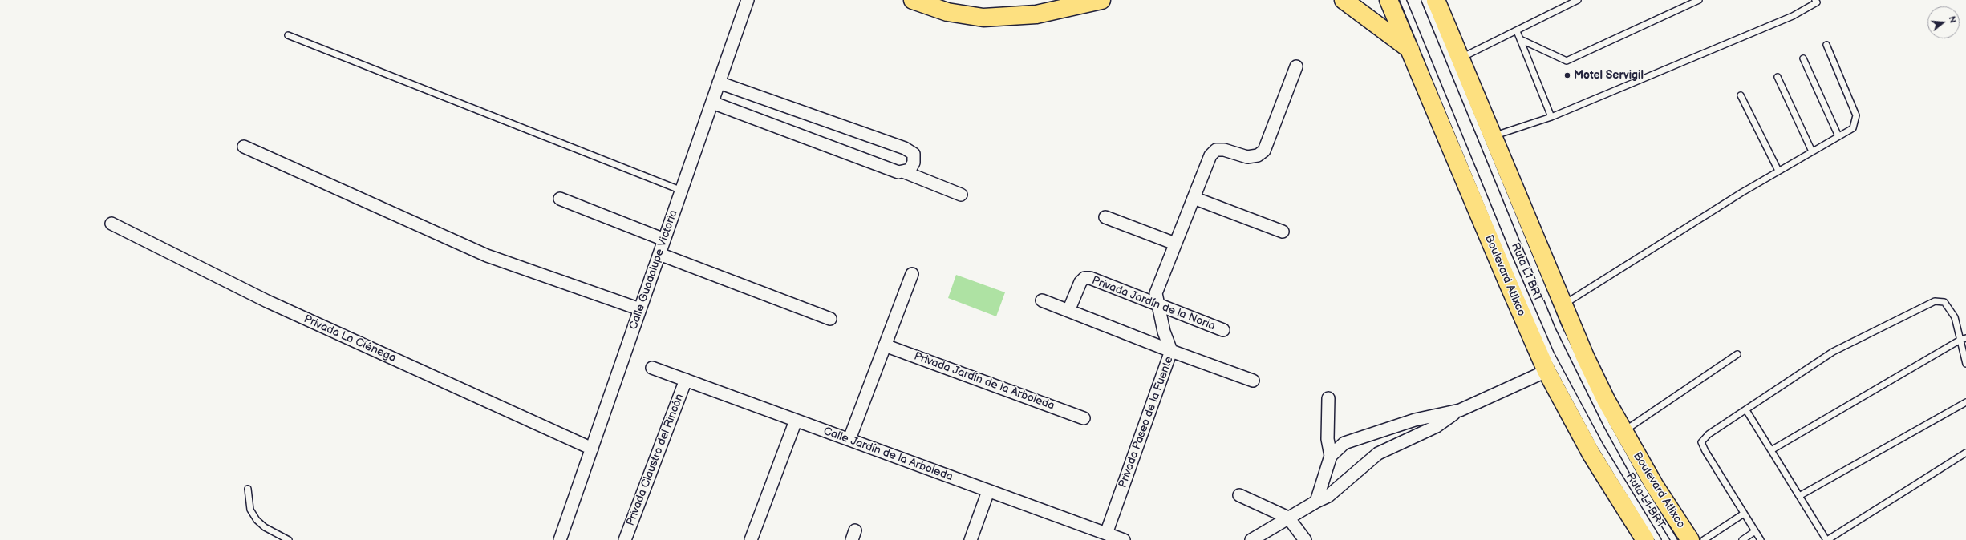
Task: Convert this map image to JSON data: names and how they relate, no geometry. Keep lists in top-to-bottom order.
{
  "streets": {
    "main road": ["Boulevard Atlixco"],
    "street": [
      "Calle Guadalupe Victoria",
      "Privada Jardín de la Noria",
      "Privada La Ciénega",
      "Privada Jardín de la Arboleda",
      "Privada Paseo de la Fuente",
      "Calle Jardín de la Arboleda",
      "Privada Claustro del Rincón"
    ],
    "lane": ["Ruta L1 BRT"]
  },
  "crossings": [
    ["Calle Guadalupe Victoria", "Privada La Ciénega"],
    ["Ruta L1 BRT", "Boulevard Atlixco"],
    ["Privada Jardín de la Noria", "Privada Paseo de la Fuente"],
    ["Privada Paseo de la Fuente", "Calle Jardín de la Arboleda"],
    ["Calle Jardín de la Arboleda", "Privada Claustro del Rincón"]
  ],
  "places": ["Motel Servigil"],
  "north": "right"
}
